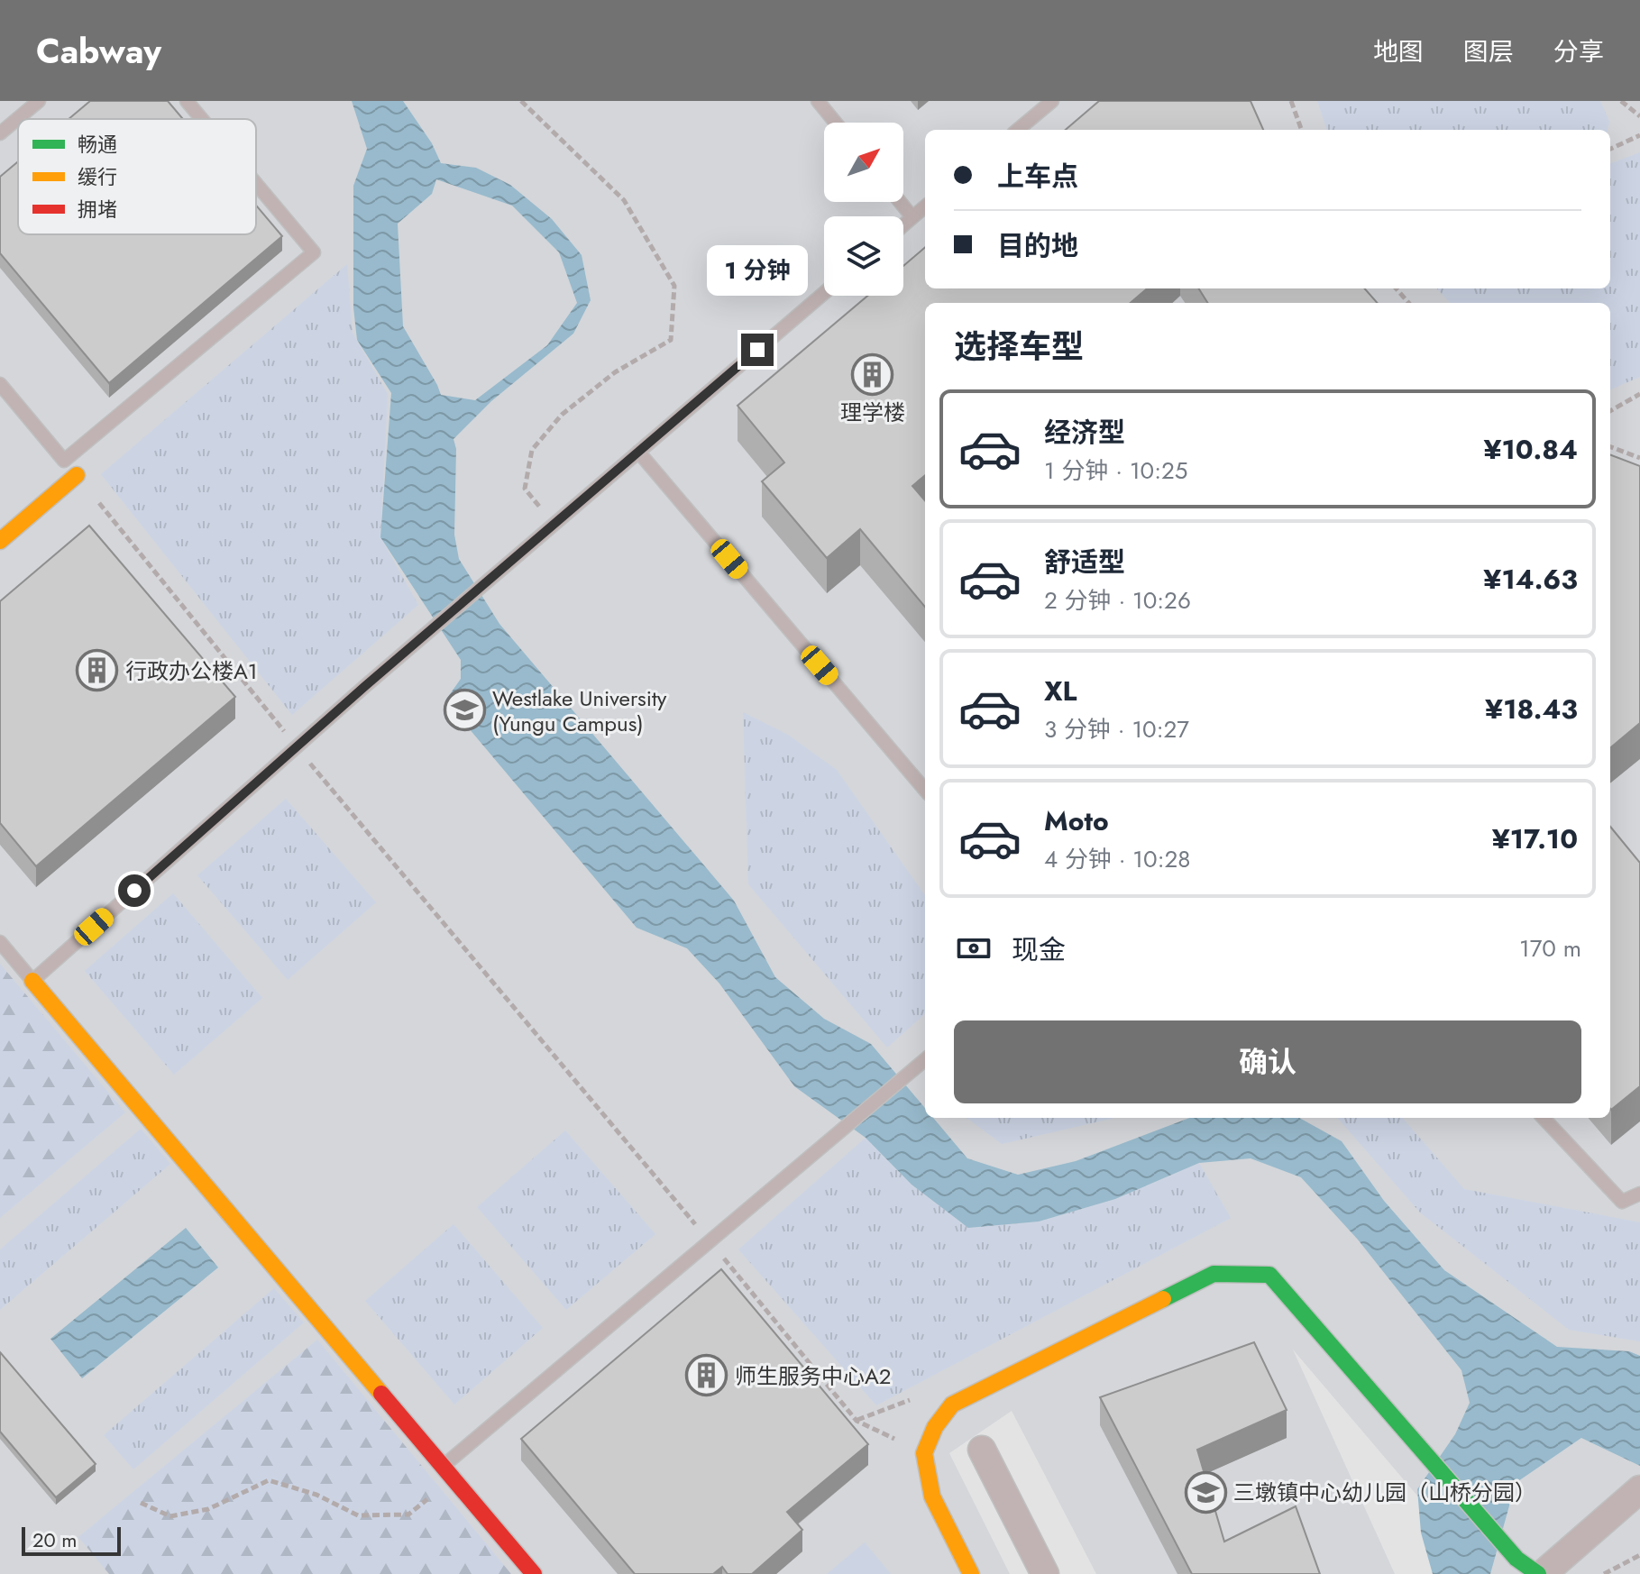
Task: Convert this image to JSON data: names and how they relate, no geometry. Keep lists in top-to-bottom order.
{
  "places": {
    "building": ["理学楼", "行政办公楼A1", "师生服务中心A2"],
    "school or university": ["Westlake University (Yungu Campus)", "三墩镇中心幼儿园（山桥分园）"]
  },
  "legend": ["畅通", "缓行", "拥堵"],
  "scale_bar": "20 m",
  "north": "top right",
  "page": {
    "header": "Cabway",
    "nav": ["地图", "图层", "分享"],
    "banner": ["上车点", "目的地"],
    "bubble": "1 分钟",
    "heading": "选择车型",
    "list": [
      {
        "name": "经济型",
        "note": "1 分钟 · 10:25",
        "value": "¥10.84"
      },
      {
        "name": "舒适型",
        "note": "2 分钟 · 10:26",
        "value": "¥14.63"
      },
      {
        "name": "XL",
        "note": "3 分钟 · 10:27",
        "value": "¥18.43"
      },
      {
        "name": "Moto",
        "note": "4 分钟 · 10:28",
        "value": "¥17.10"
      }
    ],
    "pay": ["现金", "170 m"],
    "buttons": "确认",
    "scale": "20 m"
  }
}
